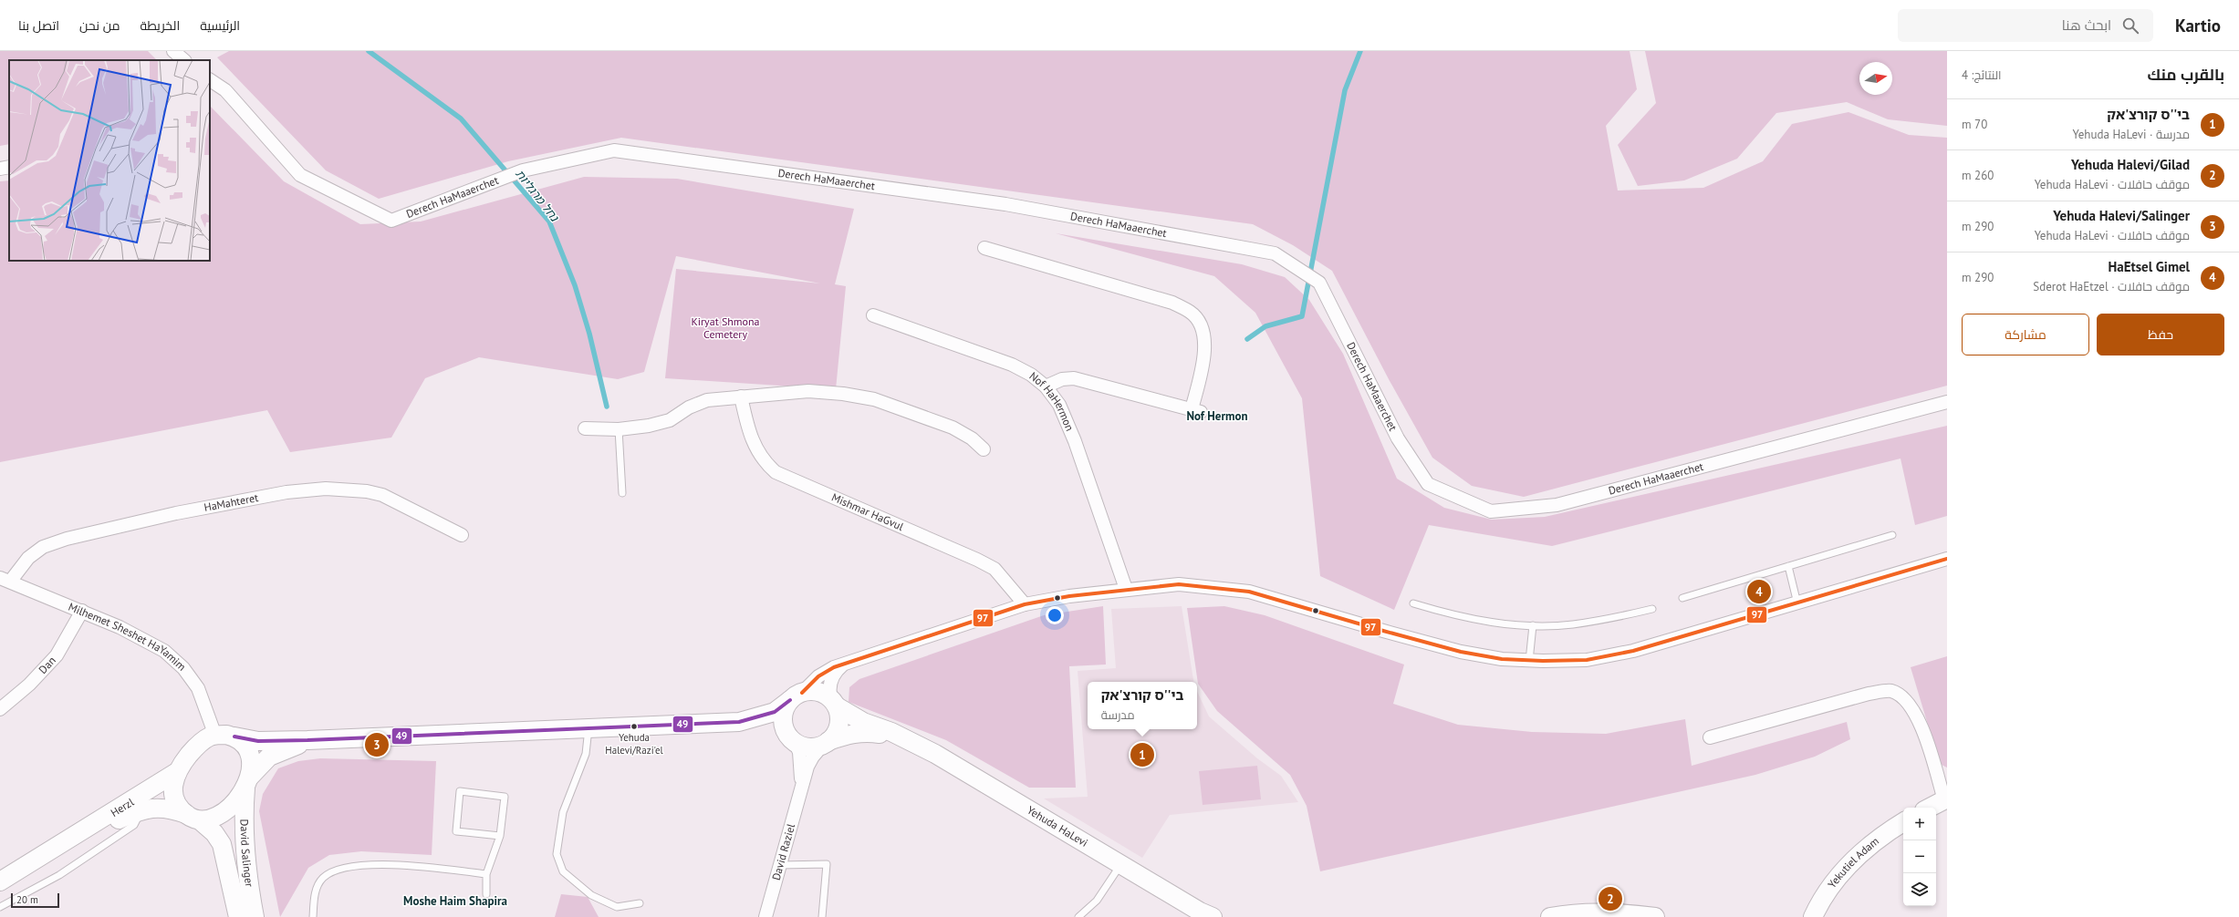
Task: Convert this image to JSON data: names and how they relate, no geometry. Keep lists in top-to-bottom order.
{
  "streets": {
    "street": [
      "Derech HaMaaerchet",
      "Nof HaHermon",
      "HaMahteret",
      "Mishmar HaGvul",
      "Milhemet Sheshet HaYamim",
      "Dan",
      "Herzl",
      "Yehuda HaLevi",
      "David Raziel",
      "David Salinger",
      "Yekutiel Adam"
    ]
  },
  "crossings": [
    ["HaMahteret", "Milhemet Sheshet HaYamim"],
    ["Milhemet Sheshet HaYamim", "Dan"],
    ["Milhemet Sheshet HaYamim", "Herzl"],
    ["Milhemet Sheshet HaYamim", "David Salinger"],
    ["Herzl", "David Salinger"],
    ["Yehuda HaLevi", "David Raziel"]
  ],
  "districts": ["Nof Hermon", "Moshe Haim Shapira"],
  "water": ["נחל מרגליות"],
  "parks": ["Kiryat Shmona Cemetery"],
  "places": ["Yehuda Halevi/Razi'el"],
  "lines": ["transit line 97", "transit line 49"],
  "scale_bar": "20 m",
  "north": "right",
  "page": {
    "header": "Kartio",
    "search": "ابحث هنا",
    "nav": [
      "الرئيسية",
      "الخريطة",
      "من نحن",
      "اتصل بنا"
    ],
    "heading": ["بالقرب منك", "النتائج: 4"],
    "list": [
      {
        "mark": "1",
        "name": "בי''ס קורצ'אק",
        "note": "مدرسة · Yehuda HaLevi",
        "value": "70 m"
      },
      {
        "mark": "2",
        "name": "Yehuda Halevi/Gilad",
        "note": "موقف حافلات · Yehuda HaLevi",
        "value": "260 m"
      },
      {
        "mark": "3",
        "name": "Yehuda Halevi/Salinger",
        "note": "موقف حافلات · Yehuda HaLevi",
        "value": "290 m"
      },
      {
        "mark": "4",
        "name": "HaEtsel Gimel",
        "note": "موقف حافلات · Sderot HaEtzel",
        "value": "290 m"
      }
    ],
    "buttons": ["حفظ", "مشاركة"],
    "pins": [
      "4",
      "3",
      "1",
      "2"
    ],
    "popup": ["בי''ס קורצ'אק", "مدرسة"],
    "map_buttons": ["+", "−"],
    "scale": "20 m"
  }
}
